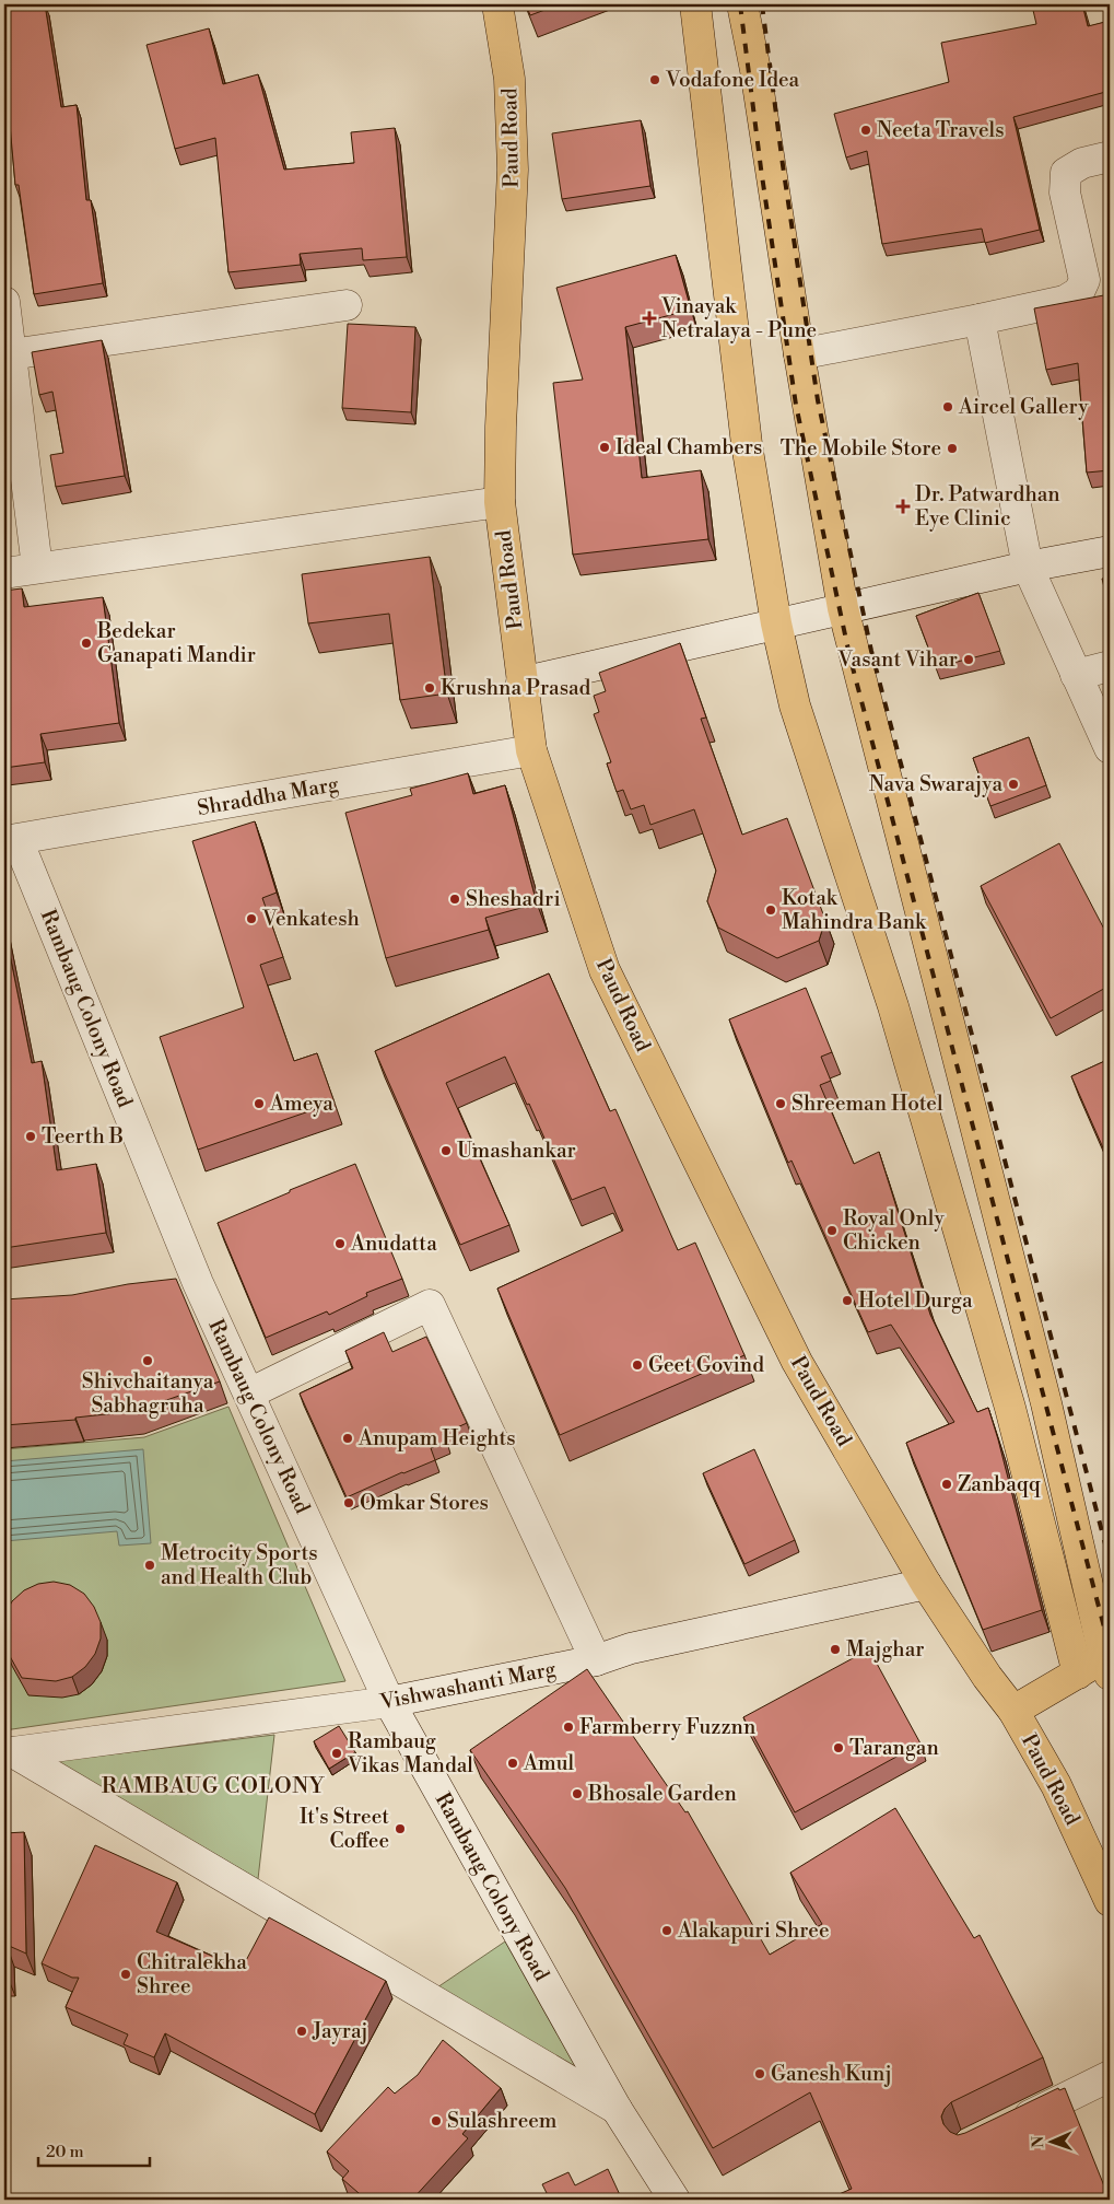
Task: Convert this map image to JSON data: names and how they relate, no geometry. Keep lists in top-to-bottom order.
{
  "streets": {
    "main road": ["Paud Road"],
    "street": ["Shraddha Marg", "Rambaug Colony Road", "Vishwashanti Marg"]
  },
  "crossings": [
    ["Paud Road", "Shraddha Marg"],
    ["Paud Road", "Vishwashanti Marg"],
    ["Shraddha Marg", "Rambaug Colony Road"],
    ["Rambaug Colony Road", "Vishwashanti Marg"]
  ],
  "districts": ["RAMBAUG COLONY"],
  "places": {
    "other": [
      "Vodafone Idea",
      "Neeta Travels",
      "Aircel Gallery",
      "Ideal Chambers",
      "The Mobile Store",
      "Bedekar Ganapati Mandir",
      "Vasant Vihar",
      "Krushna Prasad",
      "Nava Swarajya",
      "Sheshadri",
      "Kotak Mahindra Bank",
      "Venkatesh",
      "Ameya",
      "Shreeman Hotel",
      "Teerth B",
      "Umashankar",
      "Royal Only Chicken",
      "Anudatta",
      "Hotel Durga",
      "Shivchaitanya Sabhagruha",
      "Geet Govind",
      "Anupam Heights",
      "Zanbaqq",
      "Omkar Stores",
      "Metrocity Sports and Health Club",
      "Majghar",
      "Farmberry Fuzznn",
      "Tarangan",
      "Rambaug Vikas Mandal",
      "Amul",
      "Bhosale Garden",
      "It's Street Coffee",
      "Alakapuri Shree",
      "Chitralekha Shree",
      "Jayraj",
      "Ganesh Kunj",
      "Sulashreem"
    ],
    "health": ["Vinayak Netralaya - Pune", "Dr. Patwardhan Eye Clinic"]
  },
  "scale_bar": "20 m",
  "north": "left"
}
